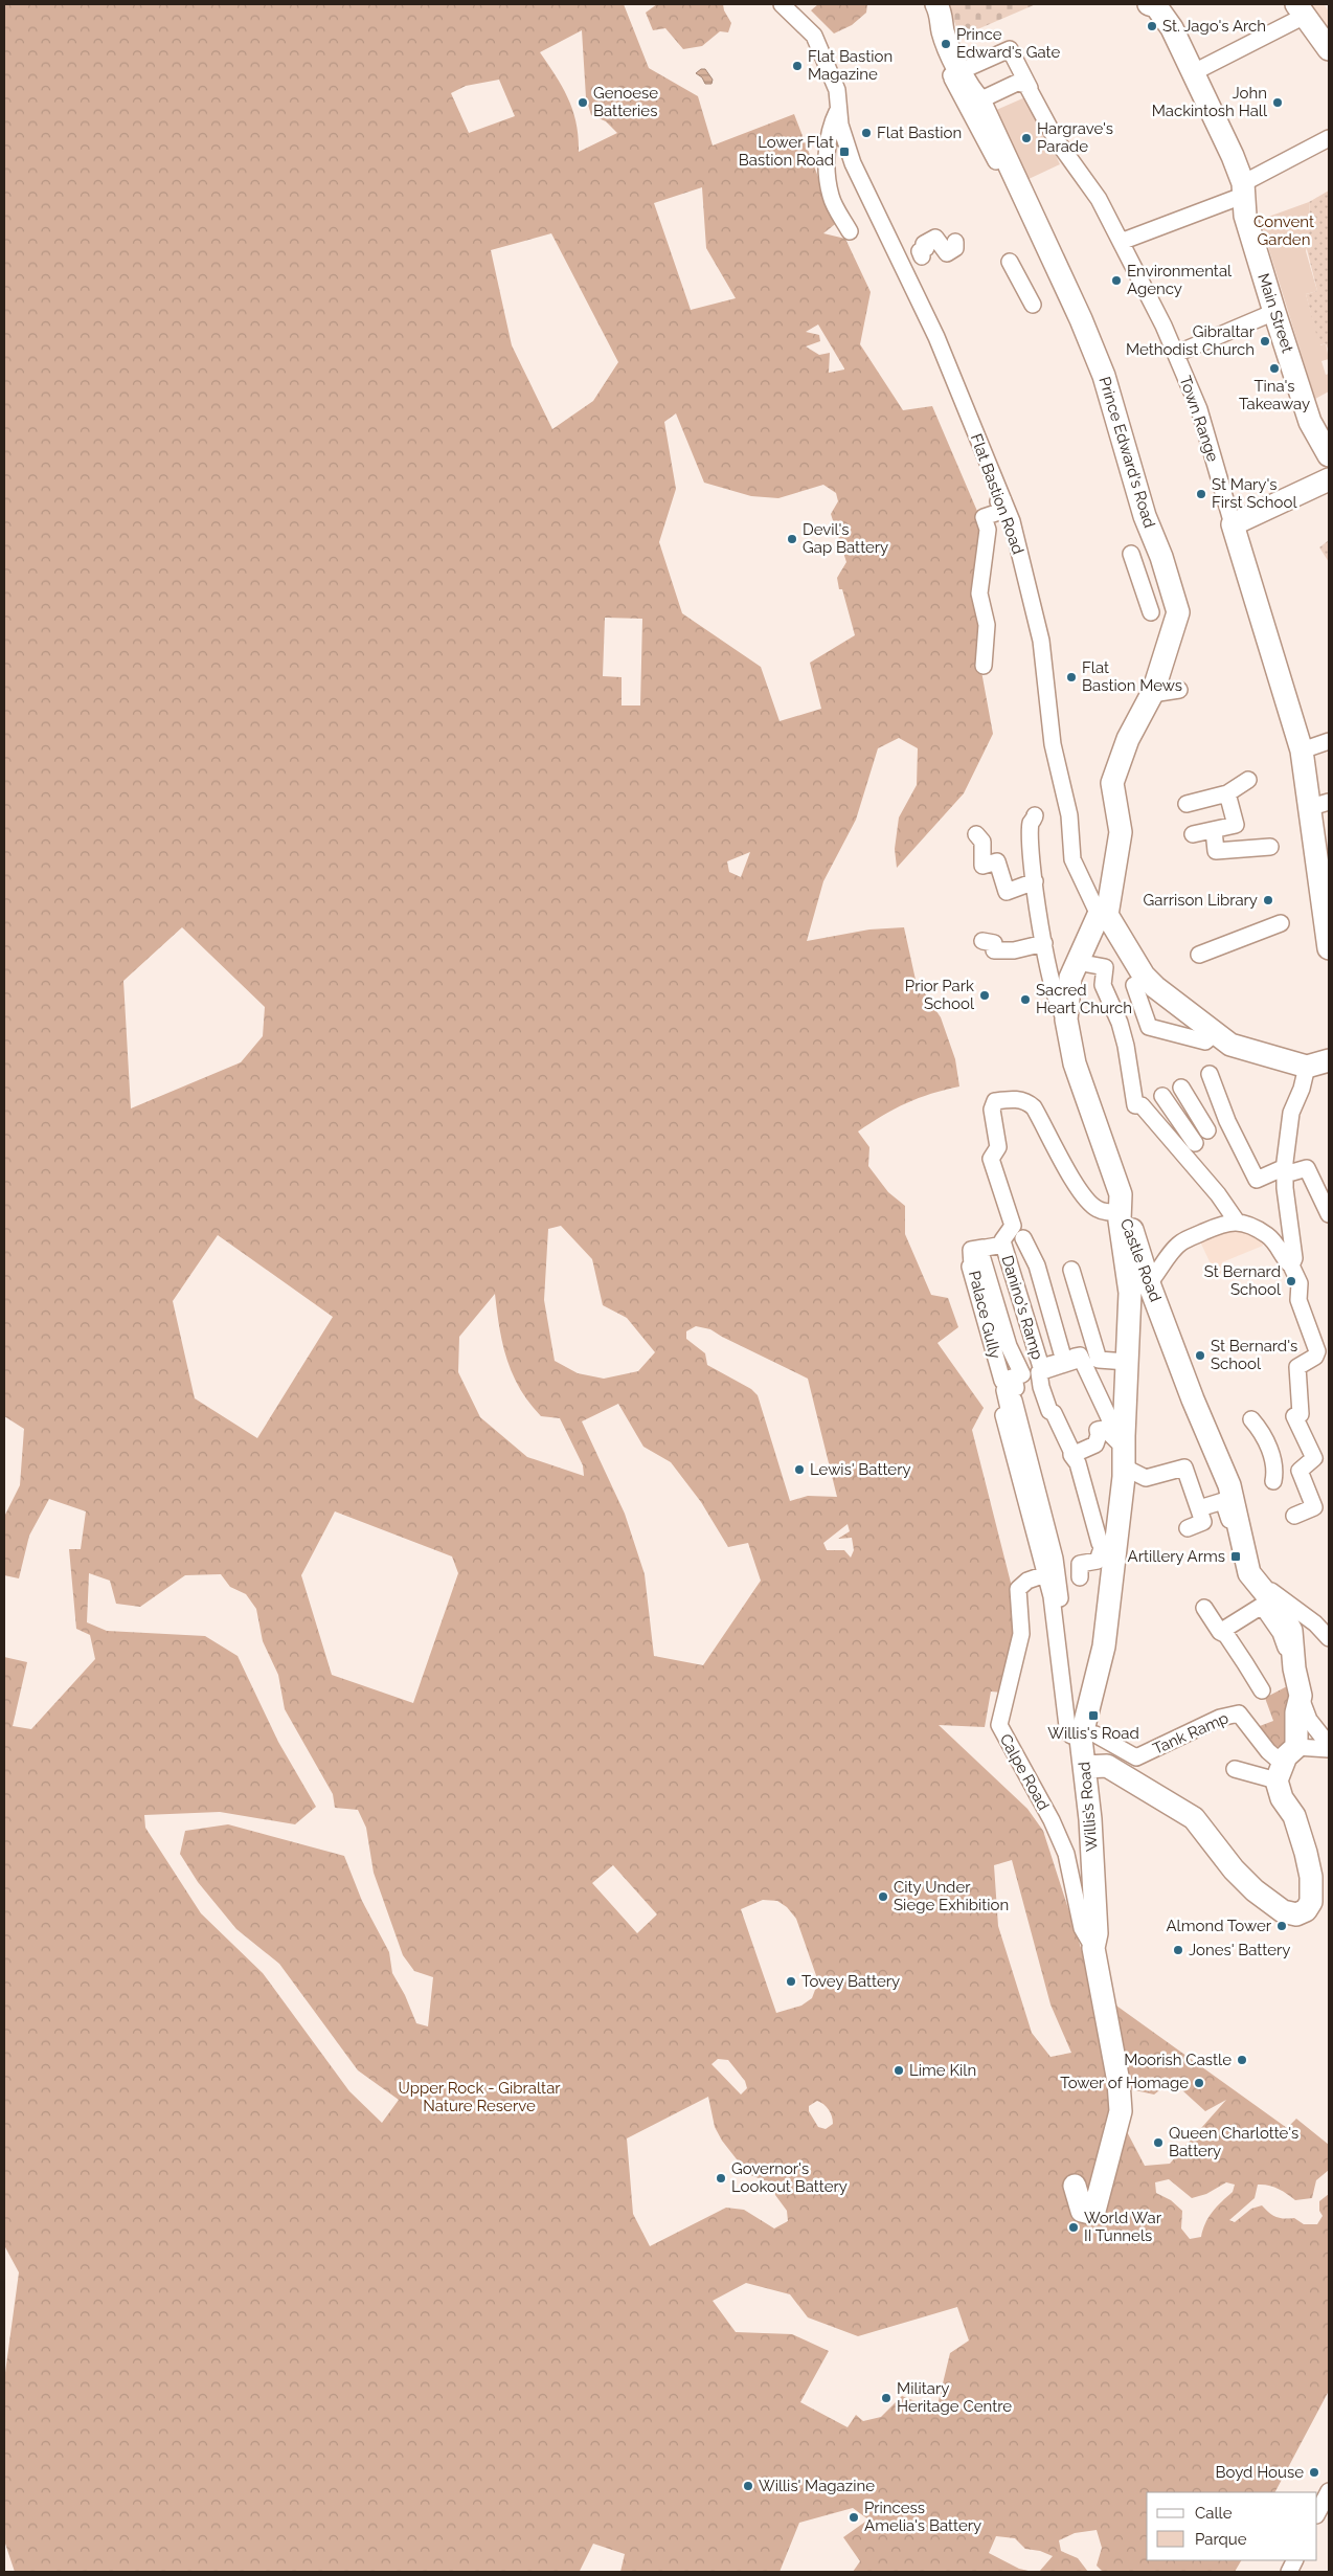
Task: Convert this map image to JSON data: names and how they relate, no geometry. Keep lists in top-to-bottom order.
{
  "streets": {
    "street": [
      "Main Street",
      "Town Range",
      "Prince Edward's Road",
      "Flat Bastion Road",
      "Castle Road",
      "Danino's Ramp",
      "Palace Gully",
      "Tank Ramp",
      "Calpe Road",
      "Willis’s Road"
    ]
  },
  "crossings": [
    ["Town Range", "Prince Edward's Road"],
    ["Prince Edward's Road", "Flat Bastion Road"],
    ["Prince Edward's Road", "Castle Road"],
    ["Flat Bastion Road", "Castle Road"],
    ["Castle Road", "Willis’s Road"],
    ["Danino's Ramp", "Palace Gully"],
    ["Tank Ramp", "Willis’s Road"],
    ["Calpe Road", "Willis’s Road"]
  ],
  "parks": ["Convent Garden", "Upper Rock - Gibraltar Nature Reserve"],
  "places": {
    "other": [
      "St. Jago's Arch",
      "Prince Edward's Gate",
      "Flat Bastion Magazine",
      "Genoese Batteries",
      "John Mackintosh Hall",
      "Flat Bastion",
      "Hargrave's Parade",
      "Environmental Agency",
      "Gibraltar Methodist Church",
      "Tina's Takeaway",
      "St Mary's First School",
      "Devil's Gap Battery",
      "Flat Bastion Mews",
      "Garrison Library",
      "Prior Park School",
      "Sacred Heart Church",
      "St Bernard School",
      "St Bernard's School",
      "Lewis' Battery",
      "City Under Siege Exhibition",
      "Almond Tower",
      "Jones' Battery",
      "Tovey Battery",
      "Moorish Castle",
      "Lime Kiln",
      "Tower of Homage",
      "Queen Charlotte's Battery",
      "Governor's Lookout Battery",
      "World War II Tunnels",
      "Military Heritage Centre",
      "Boyd House",
      "Willis' Magazine",
      "Princess Amelia's Battery"
    ],
    "transit": ["Lower Flat Bastion Road", "Artillery Arms", "Willis's Road"]
  },
  "legend": ["Calle", "Parque"]
}
